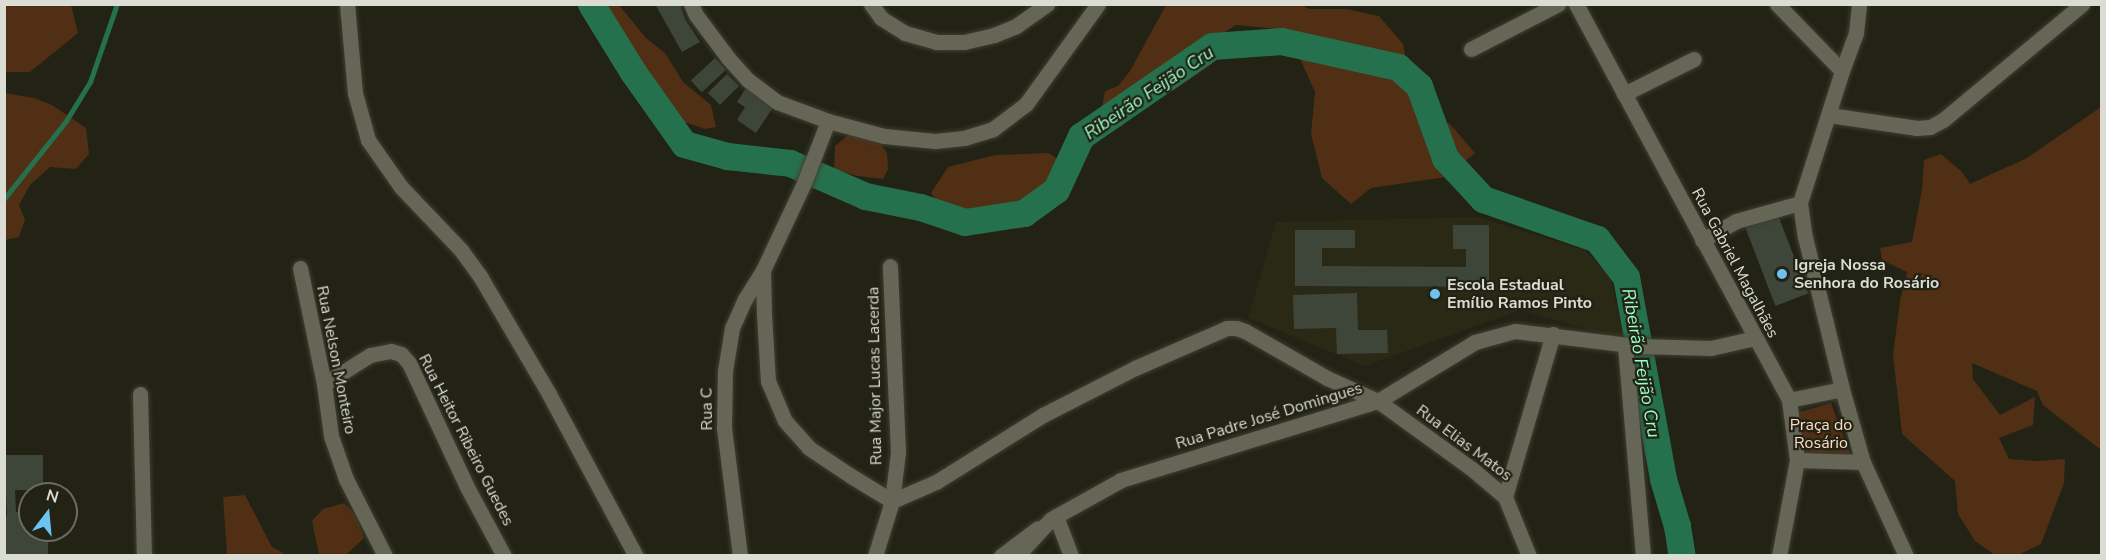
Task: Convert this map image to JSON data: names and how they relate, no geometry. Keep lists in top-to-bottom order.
{
  "streets": {
    "street": [
      "Rua Gabriel Magalhães",
      "Rua Nelson Monteiro",
      "Rua Major Lucas Lacerda",
      "Rua C",
      "Rua Padre José Domingues",
      "Rua Heitor Ribeiro Guedes",
      "Rua Elias Matos"
    ]
  },
  "crossings": [
    ["Rua Gabriel Magalhães", "Rua Padre José Domingues"],
    ["Rua Nelson Monteiro", "Rua Heitor Ribeiro Guedes"],
    ["Rua Major Lucas Lacerda", "Rua Elias Matos"],
    ["Rua Padre José Domingues", "Rua Elias Matos"]
  ],
  "water": ["Ribeirão Feijão Cru"],
  "parks": ["Praça do Rosário"],
  "places": ["Igreja Nossa Senhora do Rosário", "Escola Estadual Emílio Ramos Pinto"],
  "north": "top"
}
